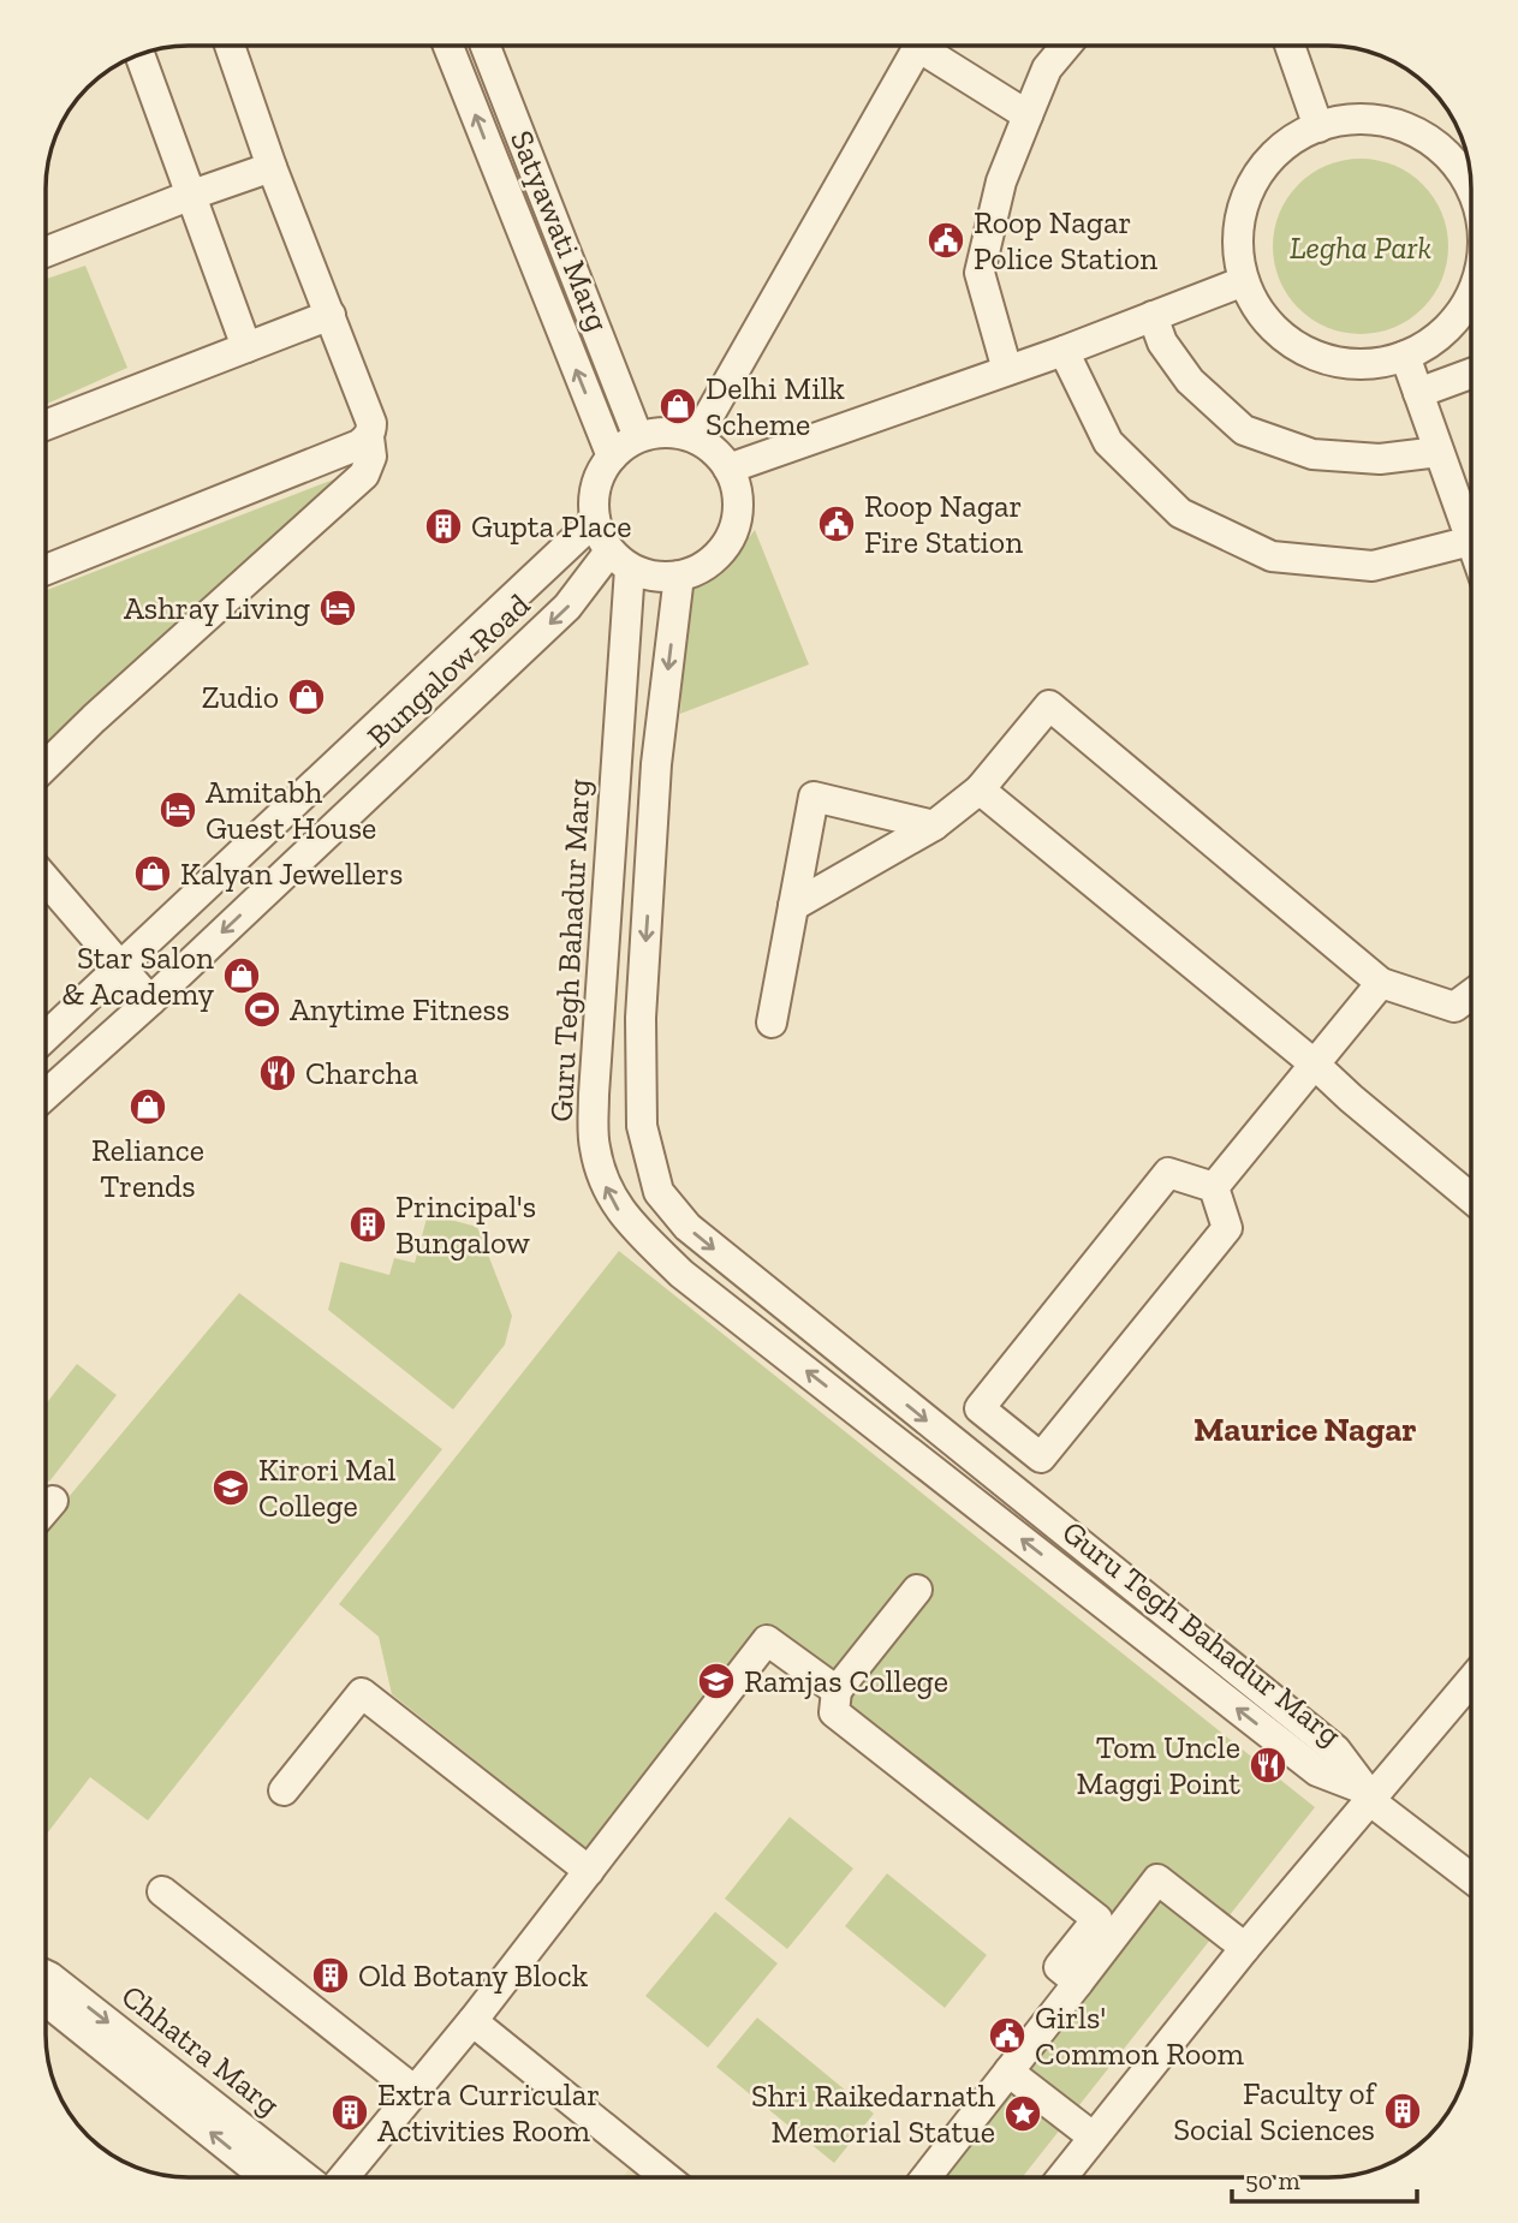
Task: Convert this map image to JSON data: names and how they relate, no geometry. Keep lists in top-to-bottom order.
{
  "streets": {
    "street": [
      "Satyawati Marg",
      "Bungalow Road",
      "Guru Tegh Bahadur Marg",
      "Chhatra Marg"
    ]
  },
  "crossings": [
    ["Satyawati Marg", "Bungalow Road"],
    ["Satyawati Marg", "Guru Tegh Bahadur Marg"],
    ["Bungalow Road", "Guru Tegh Bahadur Marg"]
  ],
  "districts": ["Maurice Nagar"],
  "parks": ["Legha Park"],
  "places": {
    "public building": ["Roop Nagar Police Station", "Roop Nagar Fire Station", "Girls' Common Room"],
    "shop": [
      "Delhi Milk Scheme",
      "Zudio",
      "Kalyan Jewellers",
      "Star Salon & Academy",
      "Reliance Trends"
    ],
    "building": [
      "Gupta Place",
      "Principal's Bungalow",
      "Old Botany Block",
      "Faculty of Social Sciences",
      "Extra Curricular Activities Room"
    ],
    "hotel": ["Ashray Living", "Amitabh Guest House"],
    "sports": ["Anytime Fitness"],
    "restaurant": ["Charcha", "Tom Uncle Maggi Point"],
    "school or university": ["Kirori Mal College", "Ramjas College"],
    "place": ["Shri Raikedarnath Memorial Statue"]
  },
  "scale_bar": "50 m"
}
